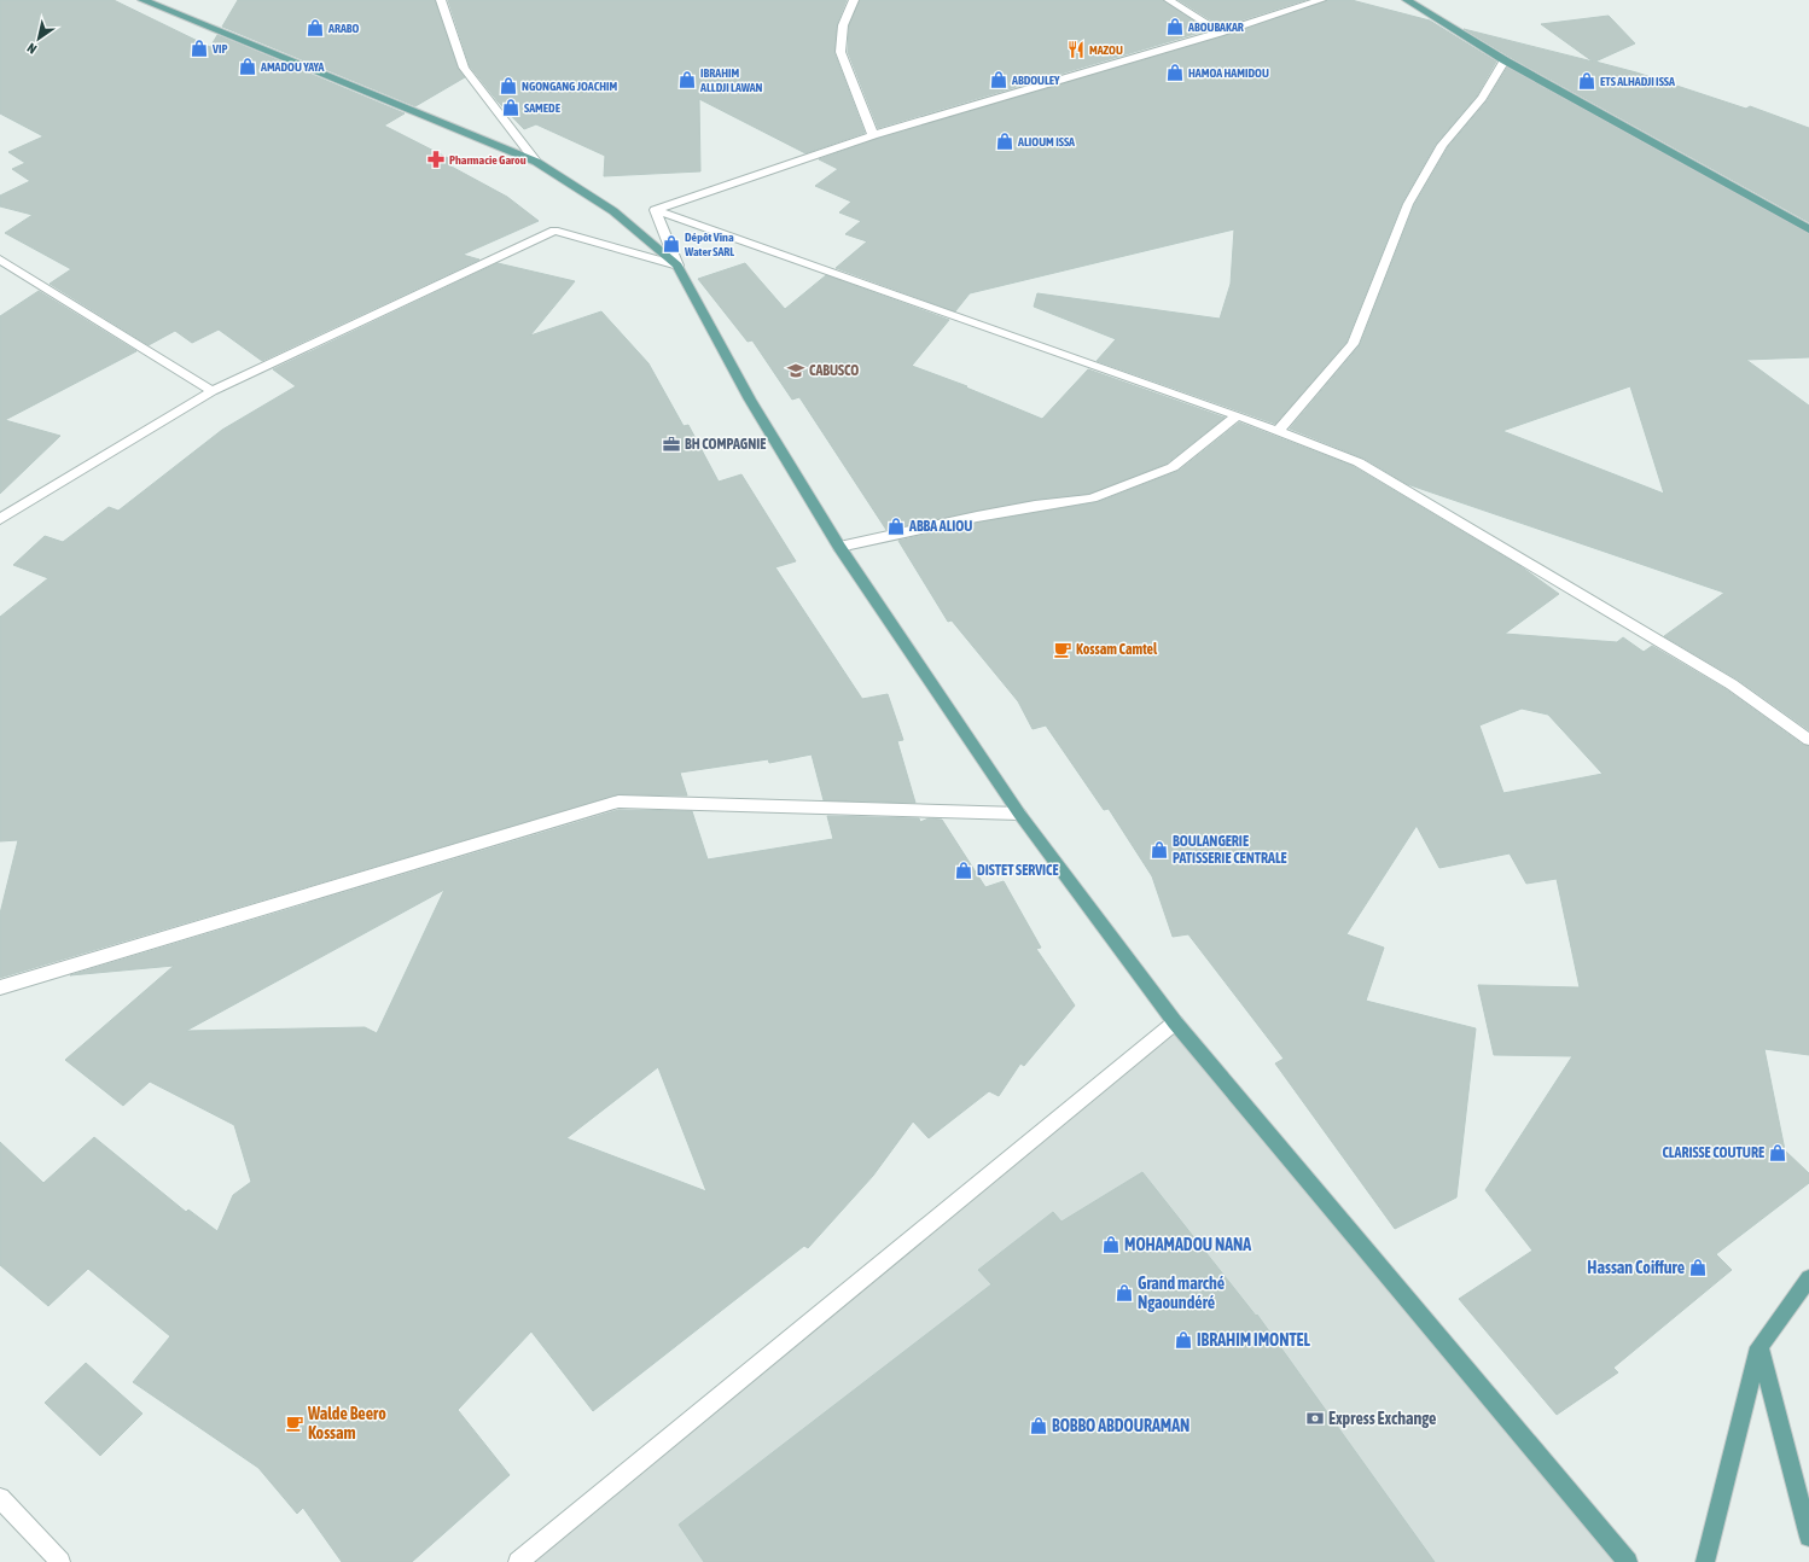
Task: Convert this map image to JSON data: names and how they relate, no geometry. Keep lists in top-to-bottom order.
{
  "places": {
    "shop": [
      "ABOUBAKAR",
      "ARABO",
      "VIP",
      "AMADOU YAYA",
      "HAMOA HAMIDOU",
      "IBRAHIM ALLDJI LAWAN",
      "ABDOULEY",
      "ETS ALHADJI ISSA",
      "NGONGANG JOACHIM",
      "SAMEDE",
      "ALIOUM ISSA",
      "Dépôt Vina Water SARL",
      "ABBA ALIOU",
      "BOULANGERIE PATISSERIE CENTRALE",
      "DISTET SERVICE",
      "CLARISSE COUTURE",
      "MOHAMADOU NANA",
      "Hassan Coiffure",
      "Grand marché Ngaoundéré",
      "IBRAHIM IMONTEL",
      "BOBBO ABDOURAMAN"
    ],
    "restaurant": ["MAZOU"],
    "pharmacy": ["Pharmacie Garou"],
    "school or university": ["CABUSCO"],
    "office": ["BH COMPAGNIE"],
    "cafe": ["Kossam Camtel", "Walde Beero Kossam"],
    "bank": ["Express Exchange"]
  },
  "north": "bottom left"
}
